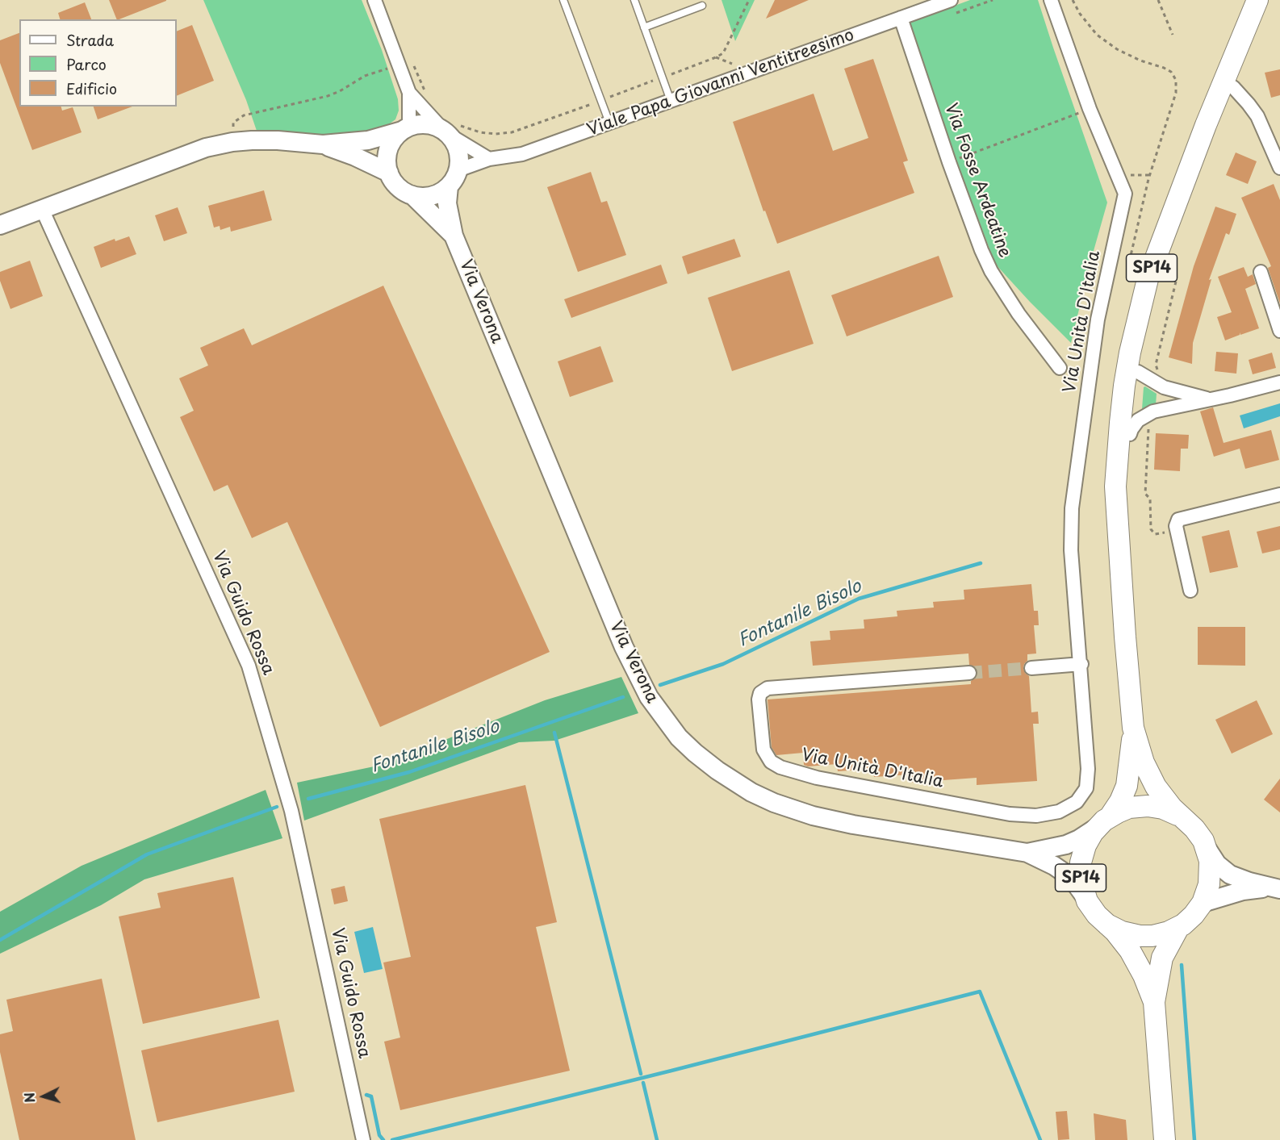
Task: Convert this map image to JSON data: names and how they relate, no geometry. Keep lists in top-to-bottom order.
{
  "streets": {
    "main road": ["SP14"],
    "street": [
      "Viale Papa Giovanni Ventitreesimo",
      "Via Fosse Ardeatine",
      "Via Verona",
      "Via Unità D'Italia",
      "Via Guido Rossa"
    ]
  },
  "crossings": [
    ["Viale Papa Giovanni Ventitreesimo", "Via Fosse Ardeatine"],
    ["Viale Papa Giovanni Ventitreesimo", "Via Verona"],
    ["SP14", "Via Verona"]
  ],
  "water": ["Fontanile Bisolo"],
  "legend": ["Strada", "Parco", "Edificio"],
  "north": "left"
}
